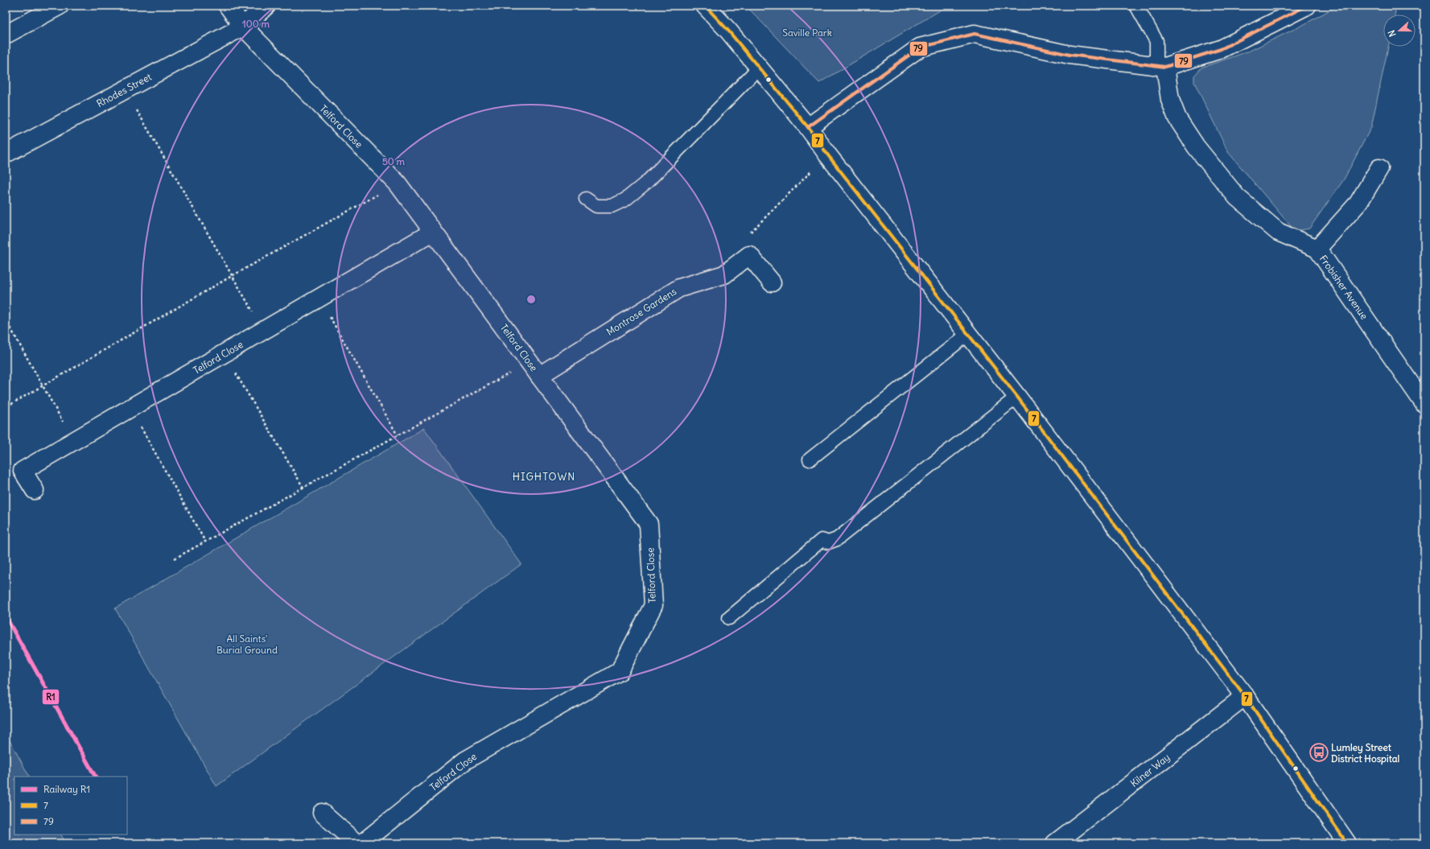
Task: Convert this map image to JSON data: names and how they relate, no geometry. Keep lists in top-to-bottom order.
{
  "streets": {
    "street": [
      "Rhodes Street",
      "Telford Close",
      "Frobisher Avenue",
      "Montrose Gardens",
      "Kilner Way"
    ]
  },
  "crossings": [
    ["Rhodes Street", "Telford Close"],
    ["Telford Close", "Montrose Gardens"]
  ],
  "districts": ["HIGHTOWN"],
  "parks": ["Saville Park", "All Saints' Burial Ground"],
  "places": {
    "bus stop": ["Lumley Street District Hospital"]
  },
  "lines": ["transit line 7", "transit line 79", "rail line R1"],
  "legend": ["Railway R1", "7", "79"],
  "north": "left",
  "rings": ["100 m", "50 m"]
}
